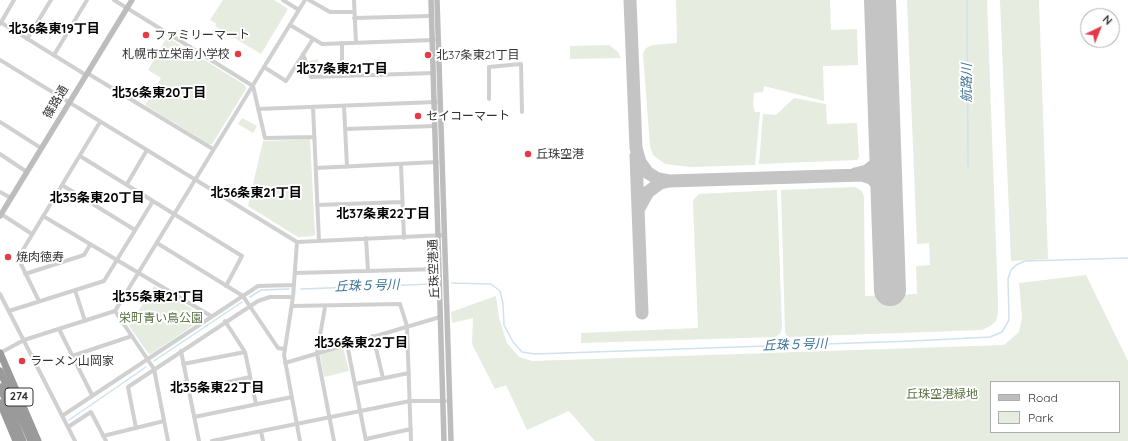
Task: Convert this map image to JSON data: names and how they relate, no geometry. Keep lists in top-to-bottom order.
{
  "streets": {
    "highway": ["274"],
    "main road": ["篠路通", "丘珠空港通"]
  },
  "districts": [
    "北36条東19丁目",
    "北37条東21丁目",
    "北36条東20丁目",
    "北36条東21丁目",
    "北35条東20丁目",
    "北37条東22丁目",
    "北35条東21丁目",
    "北36条東22丁目",
    "北35条東22丁目"
  ],
  "water": ["航路川", "丘珠５号川"],
  "parks": ["栄町青い鳥公園", "丘珠空港緑地"],
  "places": [
    "ファミリーマート",
    "札幌市立栄南小学校",
    "北37条東21丁目",
    "セイコーマート",
    "丘珠空港",
    "焼肉徳寿",
    "ラーメン山岡家"
  ],
  "legend": ["Road", "Park"],
  "north": "top right"
}
